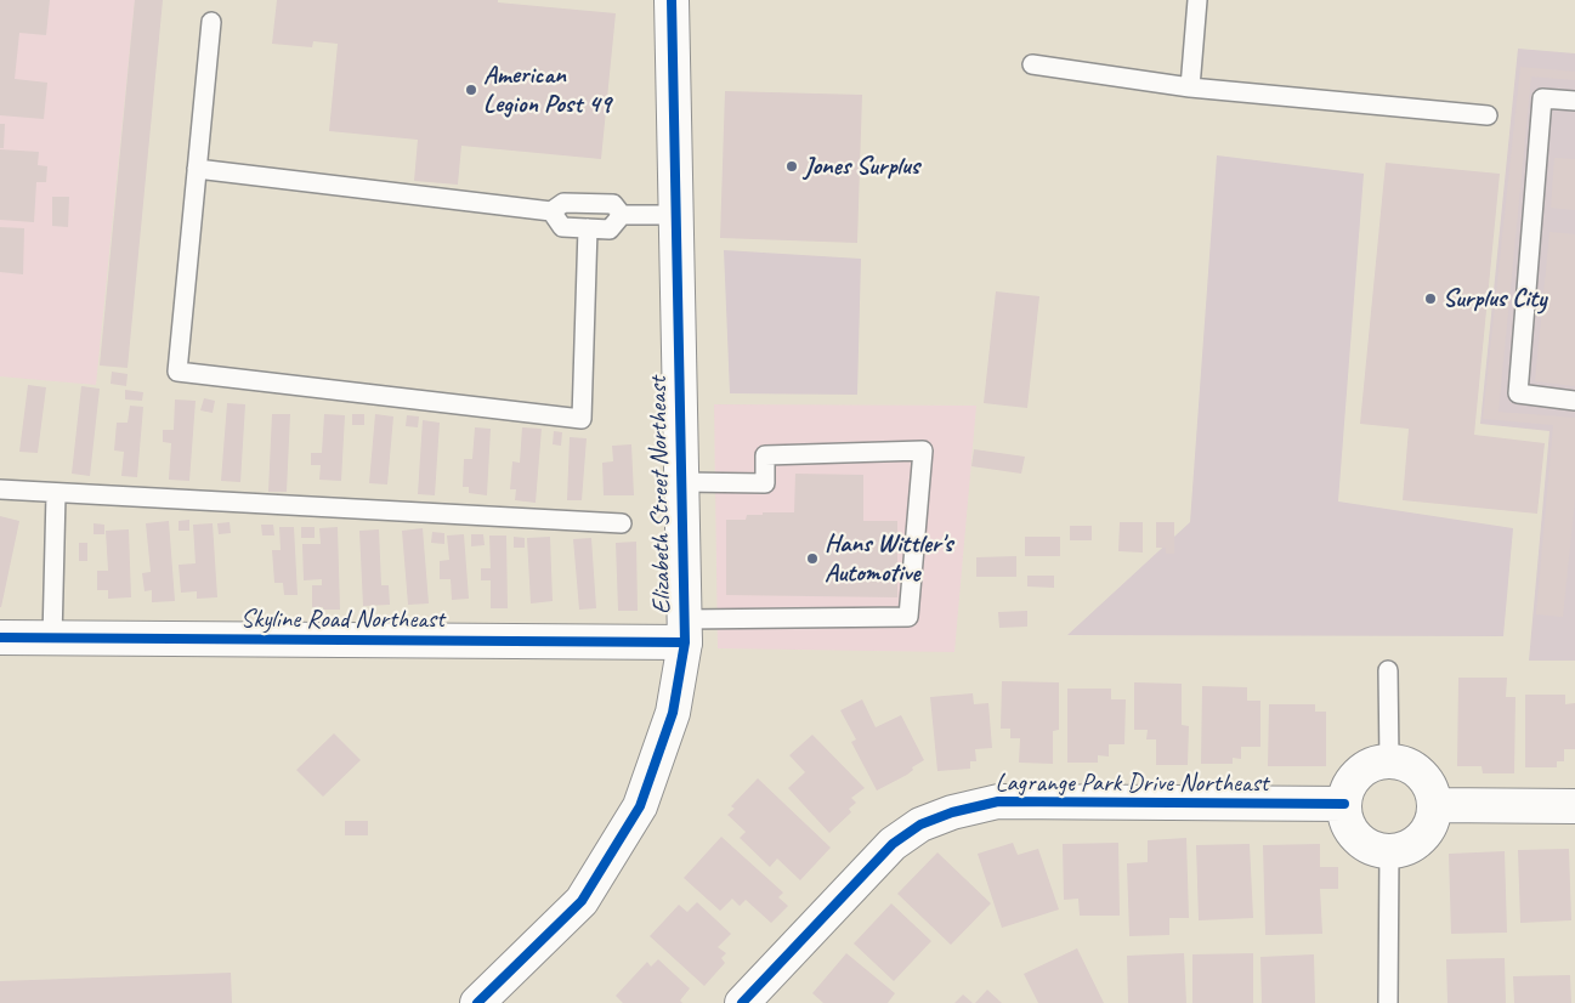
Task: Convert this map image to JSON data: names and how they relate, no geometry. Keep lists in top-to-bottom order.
{
  "streets": {
    "street": ["Elizabeth Street Northeast", "Skyline Road Northeast", "Lagrange Park Drive Northeast"]
  },
  "crossings": [
    ["Elizabeth Street Northeast", "Skyline Road Northeast"]
  ],
  "places": [
    "American Legion Post 49",
    "Jones Surplus",
    "Surplus City",
    "Hans Wittler's Automotive"
  ]
}
